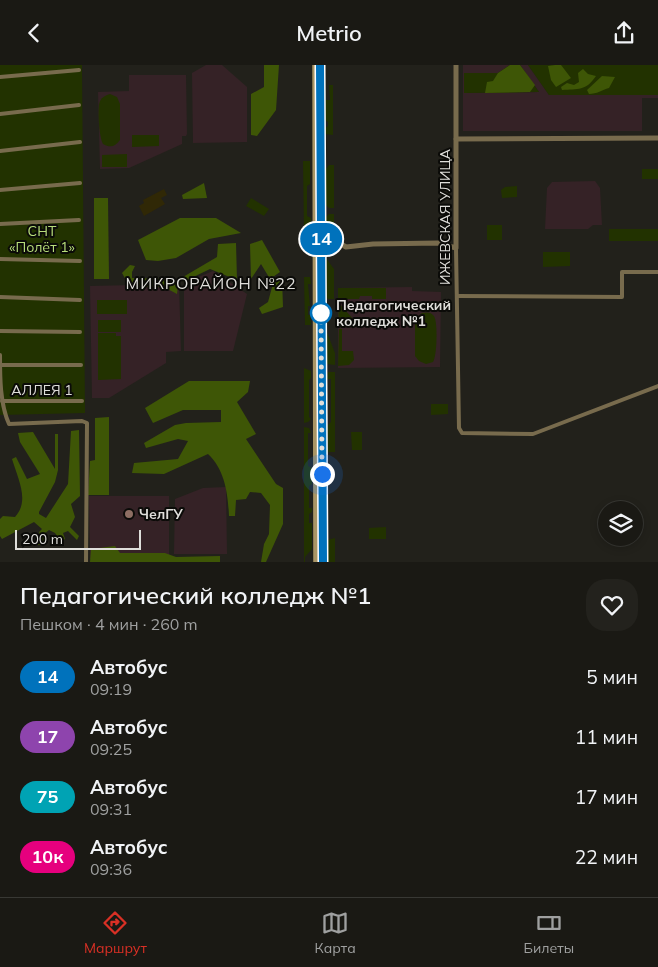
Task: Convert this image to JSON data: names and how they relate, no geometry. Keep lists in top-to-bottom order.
{
  "streets": {
    "street": ["ИЖЕВСКАЯ УЛИЦА", "АЛЛЕЯ 1"]
  },
  "districts": ["МИКРОРАЙОН №22"],
  "parks": ["СНТ «Полёт 1»"],
  "places": ["Педагогический колледж №1", "ЧелГУ"],
  "lines": ["bus line 14"],
  "scale_bar": "200 m",
  "page": {
    "header": "Metrio",
    "on_map": "14",
    "scale": "200 m",
    "heading": ["Педагогический колледж №1", "Пешком · 4 мин · 260 m"],
    "list": [
      {
        "mark": "14",
        "name": "Автобус",
        "note": "09:19",
        "value": "5 мин"
      },
      {
        "mark": "17",
        "name": "Автобус",
        "note": "09:25",
        "value": "11 мин"
      },
      {
        "mark": "75",
        "name": "Автобус",
        "note": "09:31",
        "value": "17 мин"
      },
      {
        "mark": "10к",
        "name": "Автобус",
        "note": "09:36",
        "value": "22 мин"
      }
    ],
    "tabs": ["Маршрут", "Карта", "Билеты"]
  }
}
